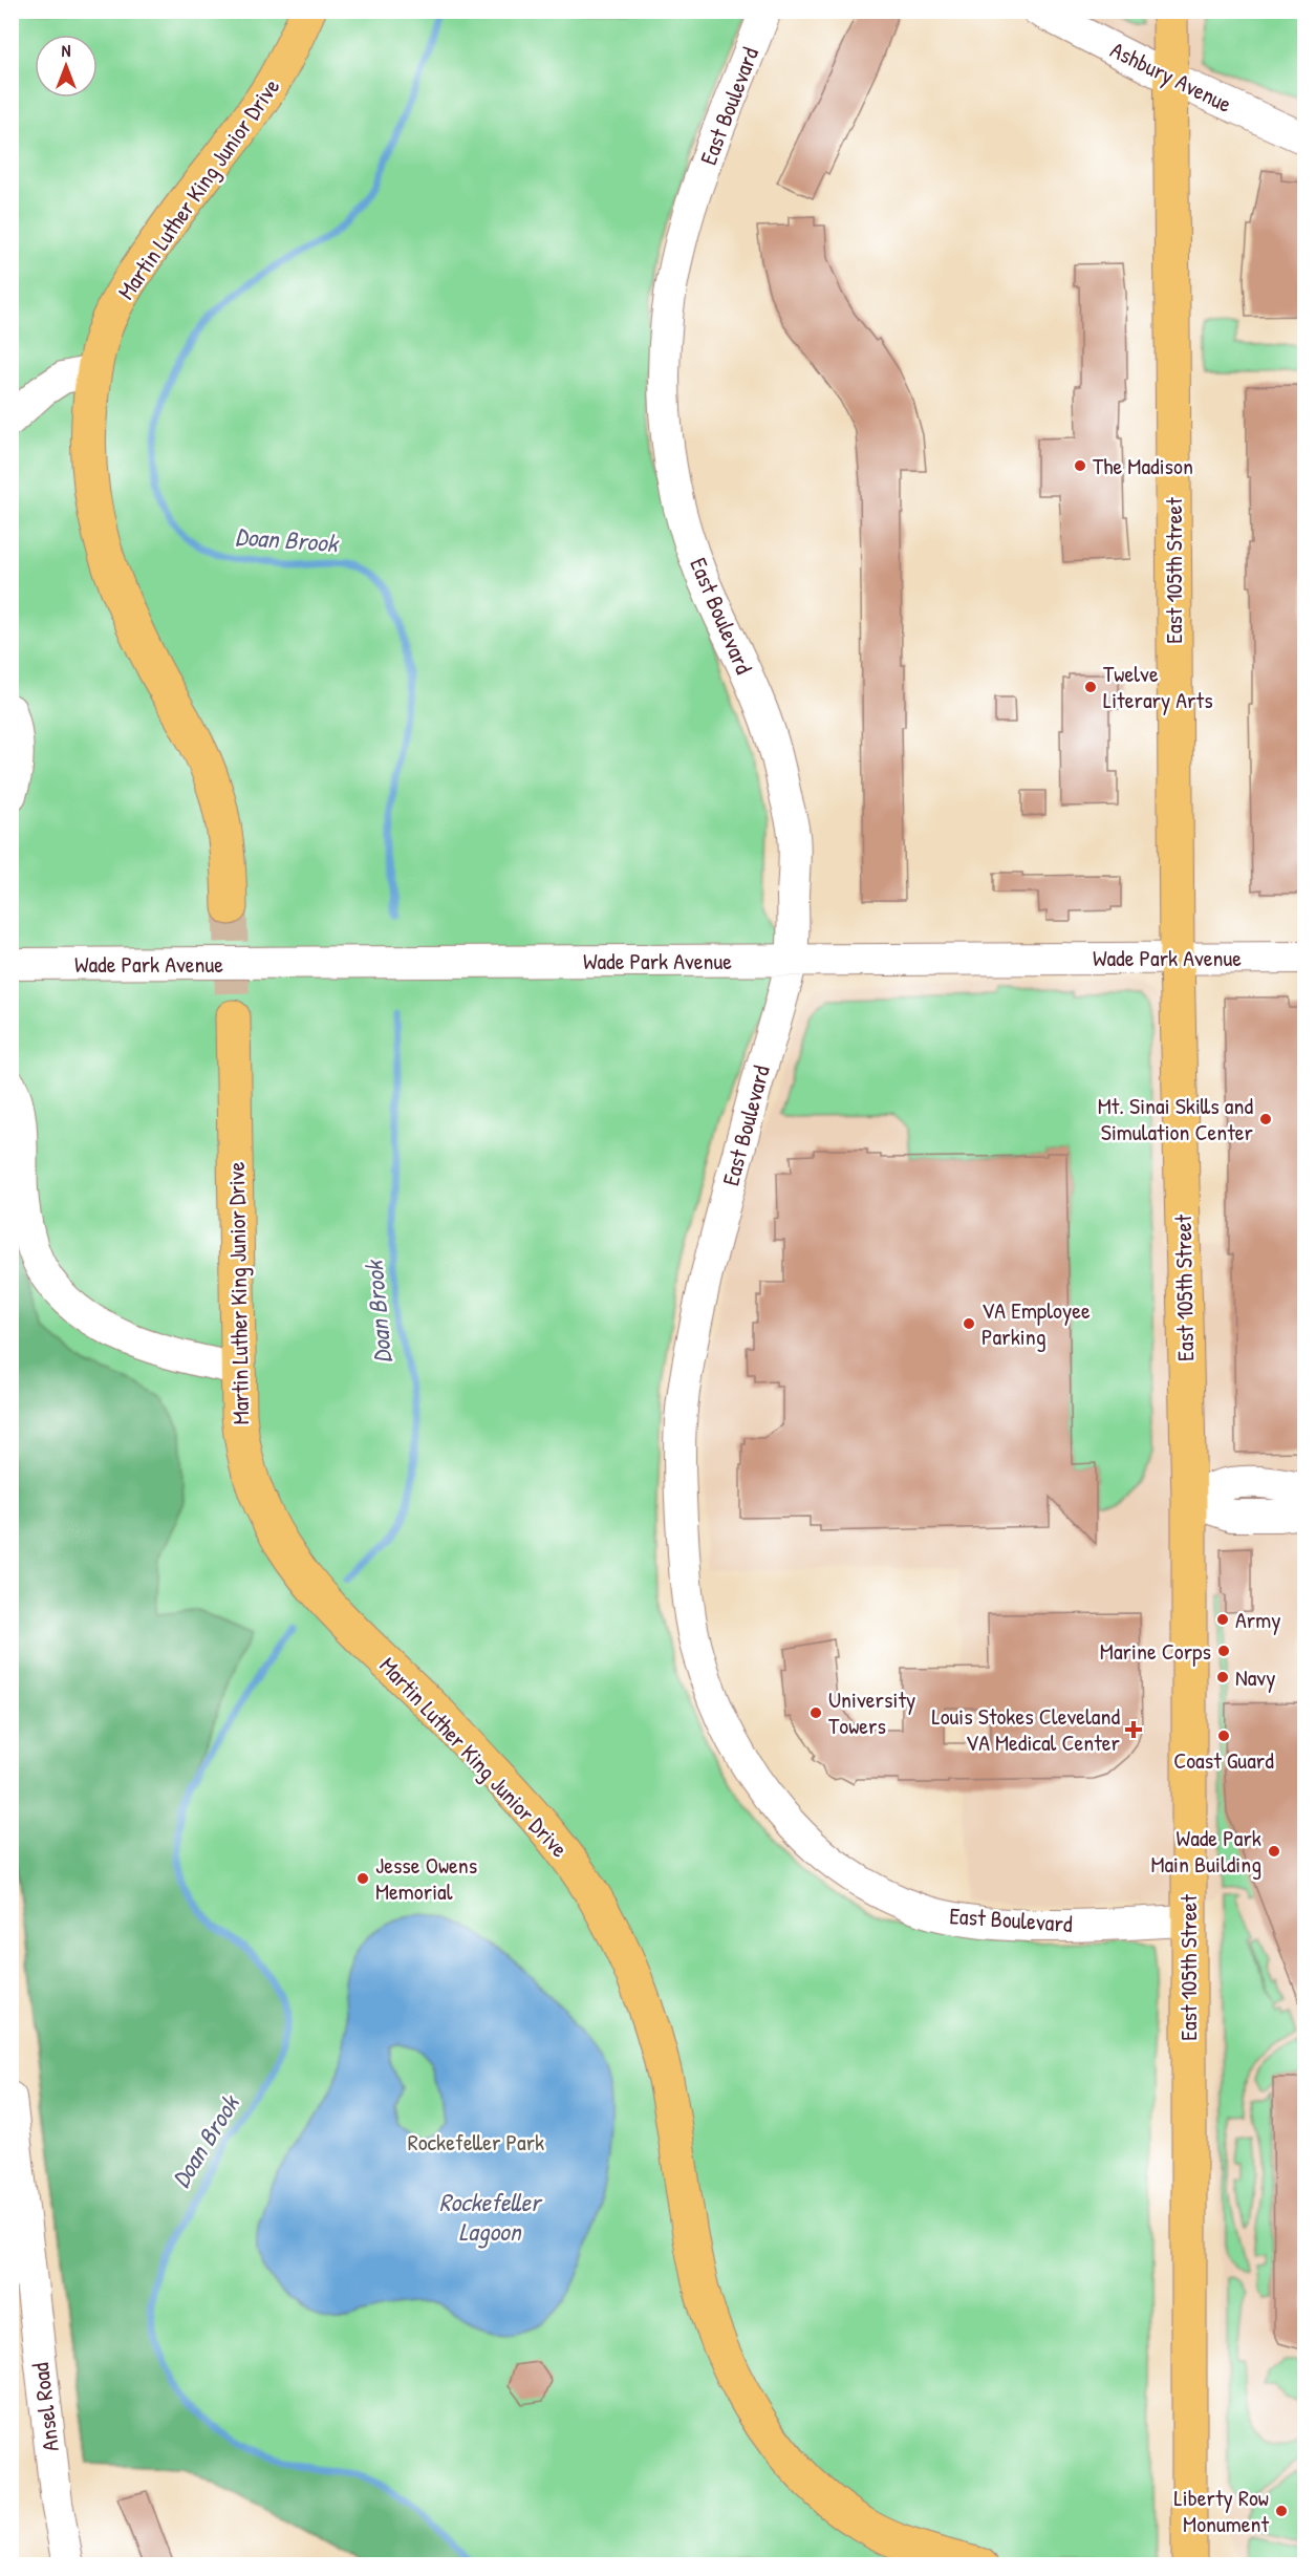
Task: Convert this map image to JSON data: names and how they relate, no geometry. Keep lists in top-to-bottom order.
{
  "streets": {
    "main road": ["Martin Luther King Junior Drive", "East 105th Street"],
    "street": [
      "Ashbury Avenue",
      "East Boulevard",
      "Wade Park Avenue",
      "Ansel Road"
    ]
  },
  "crossings": [
    ["Ashbury Avenue", "East 105th Street"],
    ["East Boulevard", "East 105th Street"],
    ["East Boulevard", "Wade Park Avenue"],
    ["East 105th Street", "Wade Park Avenue"]
  ],
  "water": ["Doan Brook", "Rockefeller Lagoon"],
  "parks": ["Rockefeller Park"],
  "places": {
    "other": [
      "The Madison",
      "Twelve Literary Arts",
      "Mt. Sinai Skills and Simulation Center",
      "VA Employee Parking",
      "Army",
      "Marine Corps",
      "Navy",
      "University Towers",
      "Coast Guard",
      "Wade Park Main Building",
      "Jesse Owens Memorial",
      "Liberty Row Monument"
    ],
    "health": ["Louis Stokes Cleveland VA Medical Center"]
  },
  "north": "top"
}
